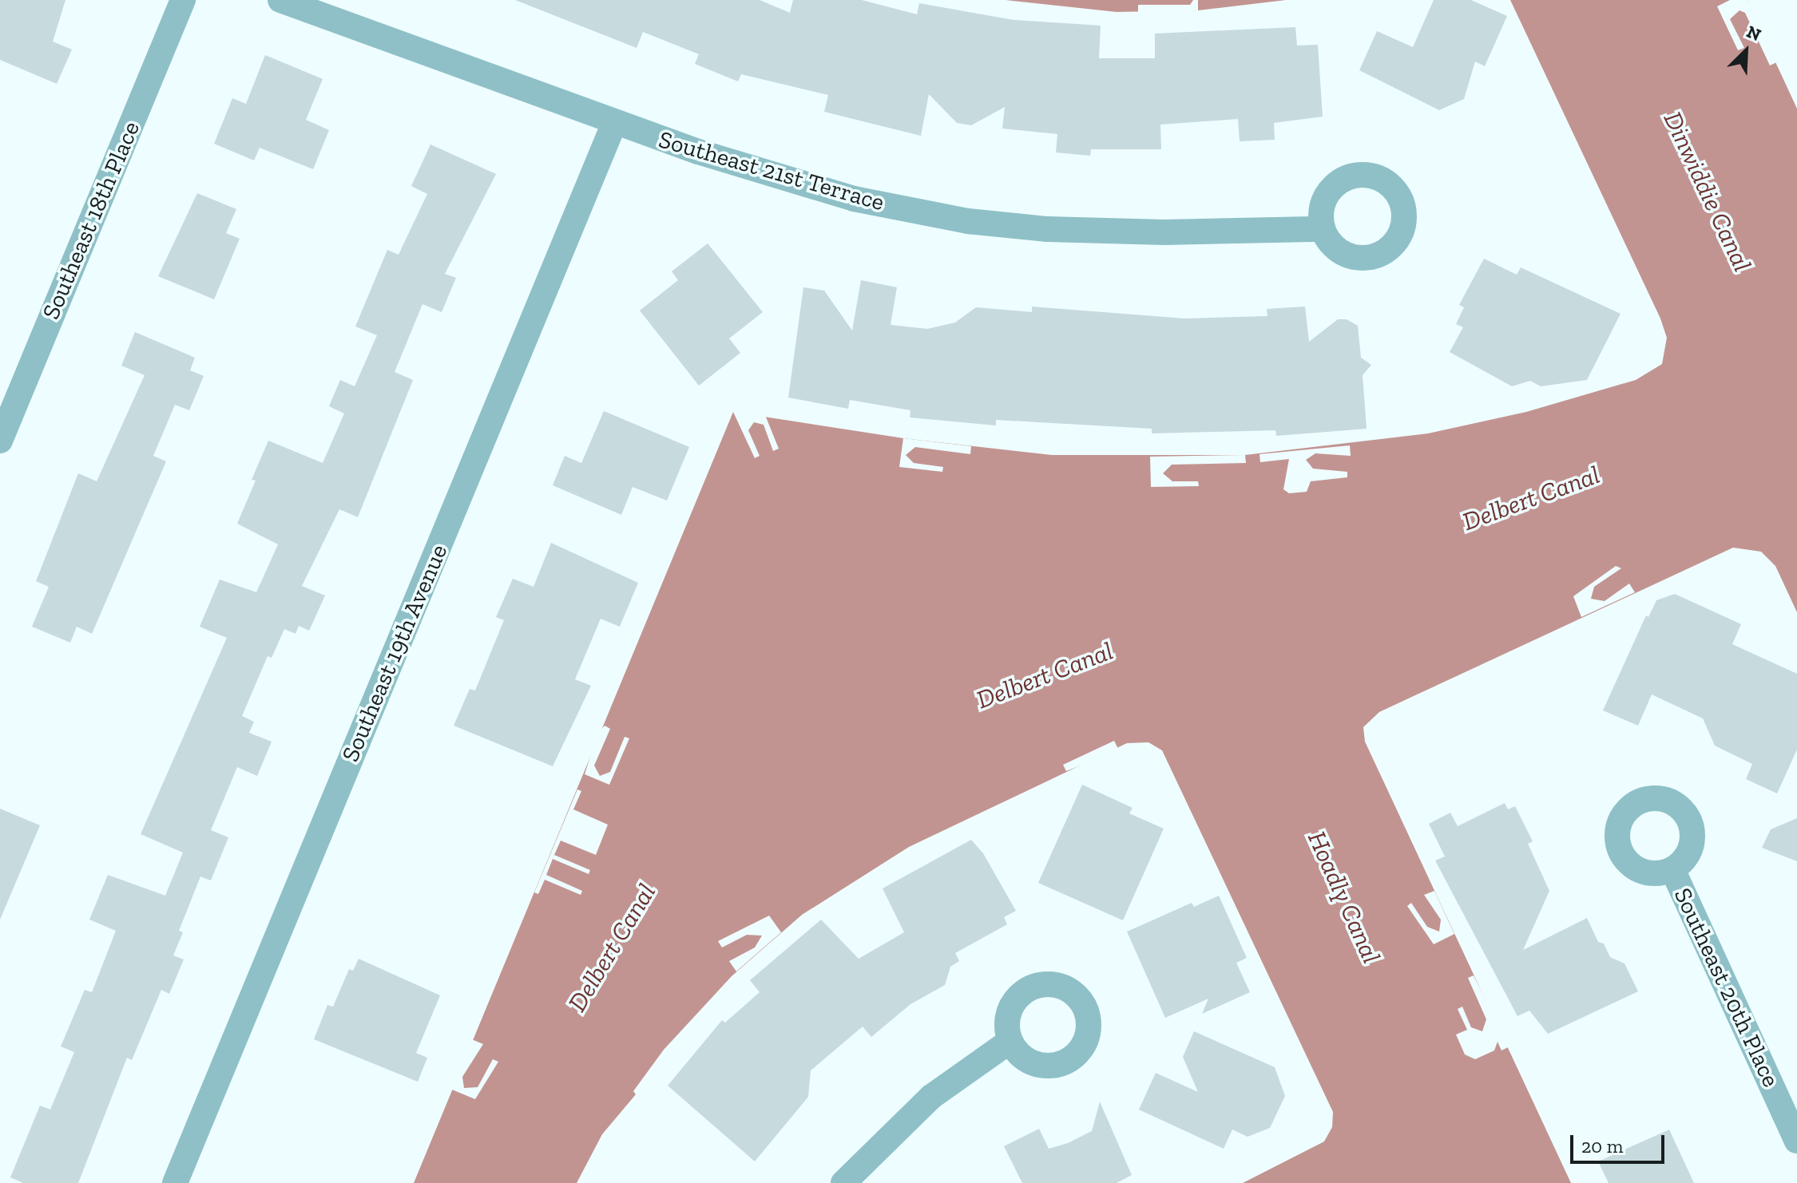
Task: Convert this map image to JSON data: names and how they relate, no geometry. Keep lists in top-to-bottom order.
{
  "streets": {
    "street": [
      "Southeast 21st Terrace",
      "Southeast 18th Place",
      "Southeast 19th Avenue",
      "Southeast 20th Place"
    ]
  },
  "crossings": [
    ["Southeast 21st Terrace", "Southeast 19th Avenue"]
  ],
  "water": ["Dinwiddie Canal", "Delbert Canal", "Hoadly Canal"],
  "scale_bar": "20 m",
  "north": "top right"
}
